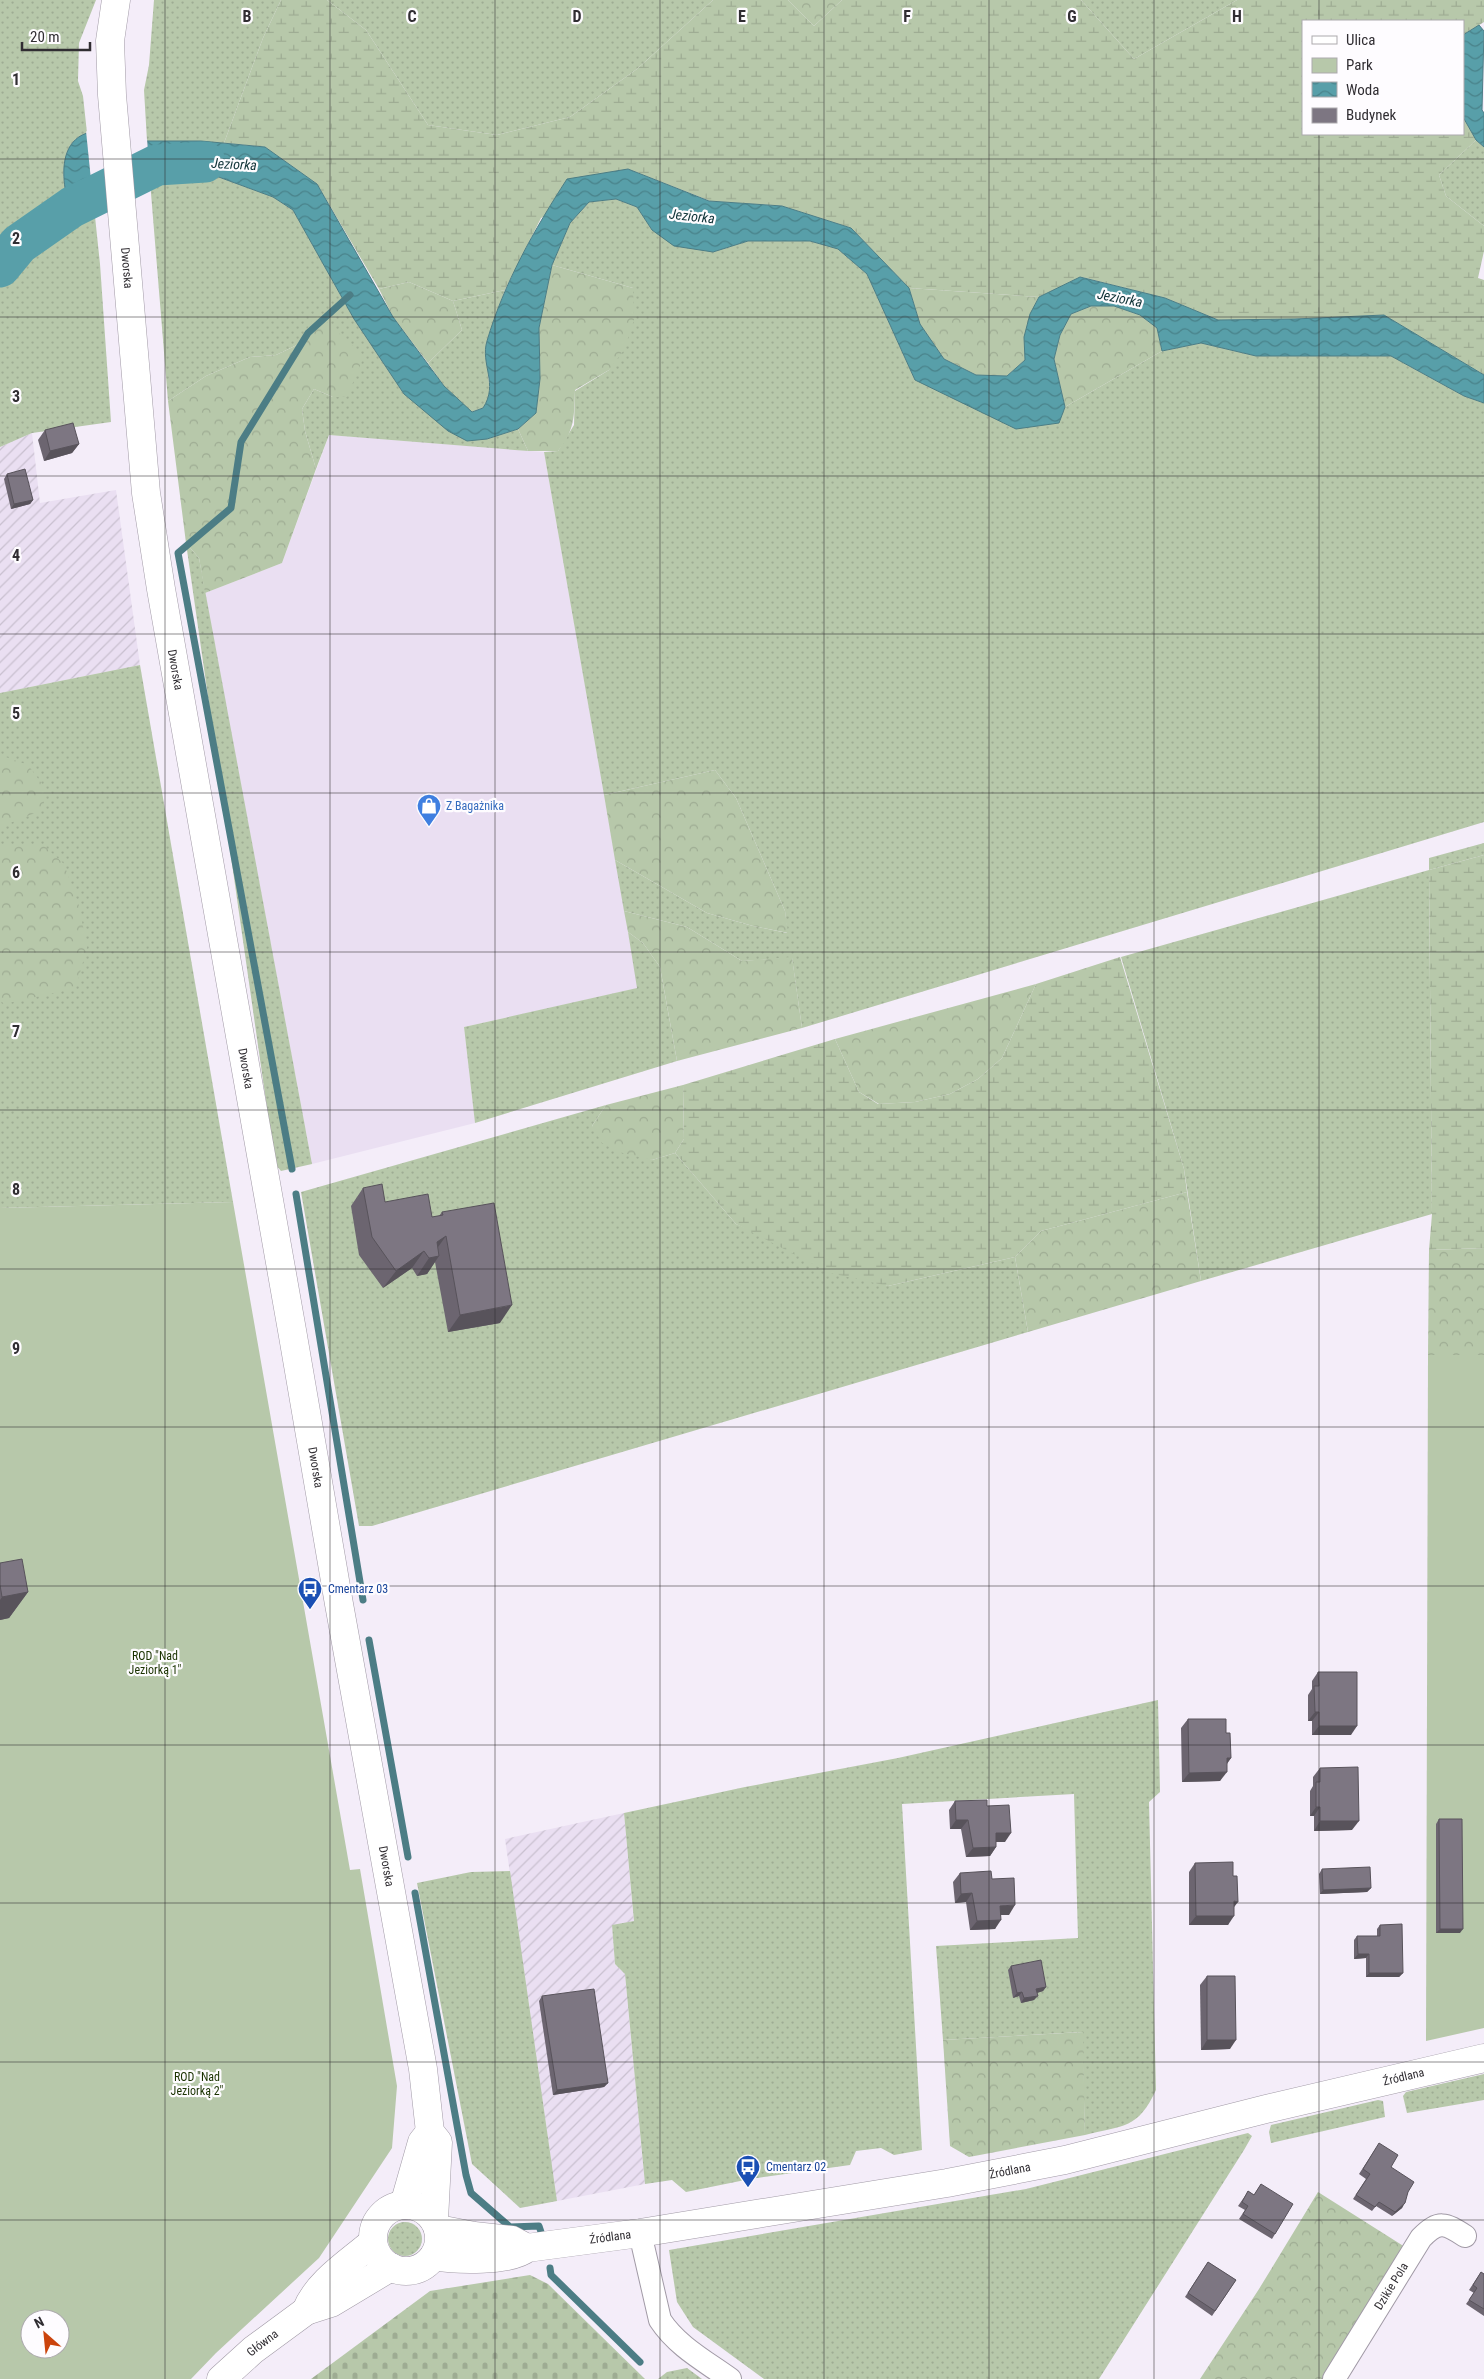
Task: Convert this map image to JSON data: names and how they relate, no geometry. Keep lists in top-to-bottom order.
{
  "streets": {
    "street": [
      "Dworska",
      "Źródlana",
      "Dzikie Pola",
      "Główna"
    ]
  },
  "crossings": [
    ["Dworska", "Źródlana"],
    ["Dworska", "Główna"],
    ["Źródlana", "Główna"]
  ],
  "water": ["Jeziorka"],
  "parks": ["ROD \"Nad Jeziorką 1\"", "ROD \"Nad Jeziorką 2\""],
  "places": {
    "shop": ["Z Bagażnika"],
    "bus stop": ["Cmentarz 03", "Cmentarz 02"]
  },
  "legend": [
    "Ulica",
    "Park",
    "Woda",
    "Budynek"
  ],
  "scale_bar": "20 m",
  "north": "top left",
  "grid": {
    "columns": [
      "B",
      "C",
      "D",
      "E",
      "F",
      "G",
      "H"
    ],
    "rows": [
      "1",
      "2",
      "3",
      "4",
      "5",
      "6",
      "7",
      "8",
      "9"
    ]
  }
}
